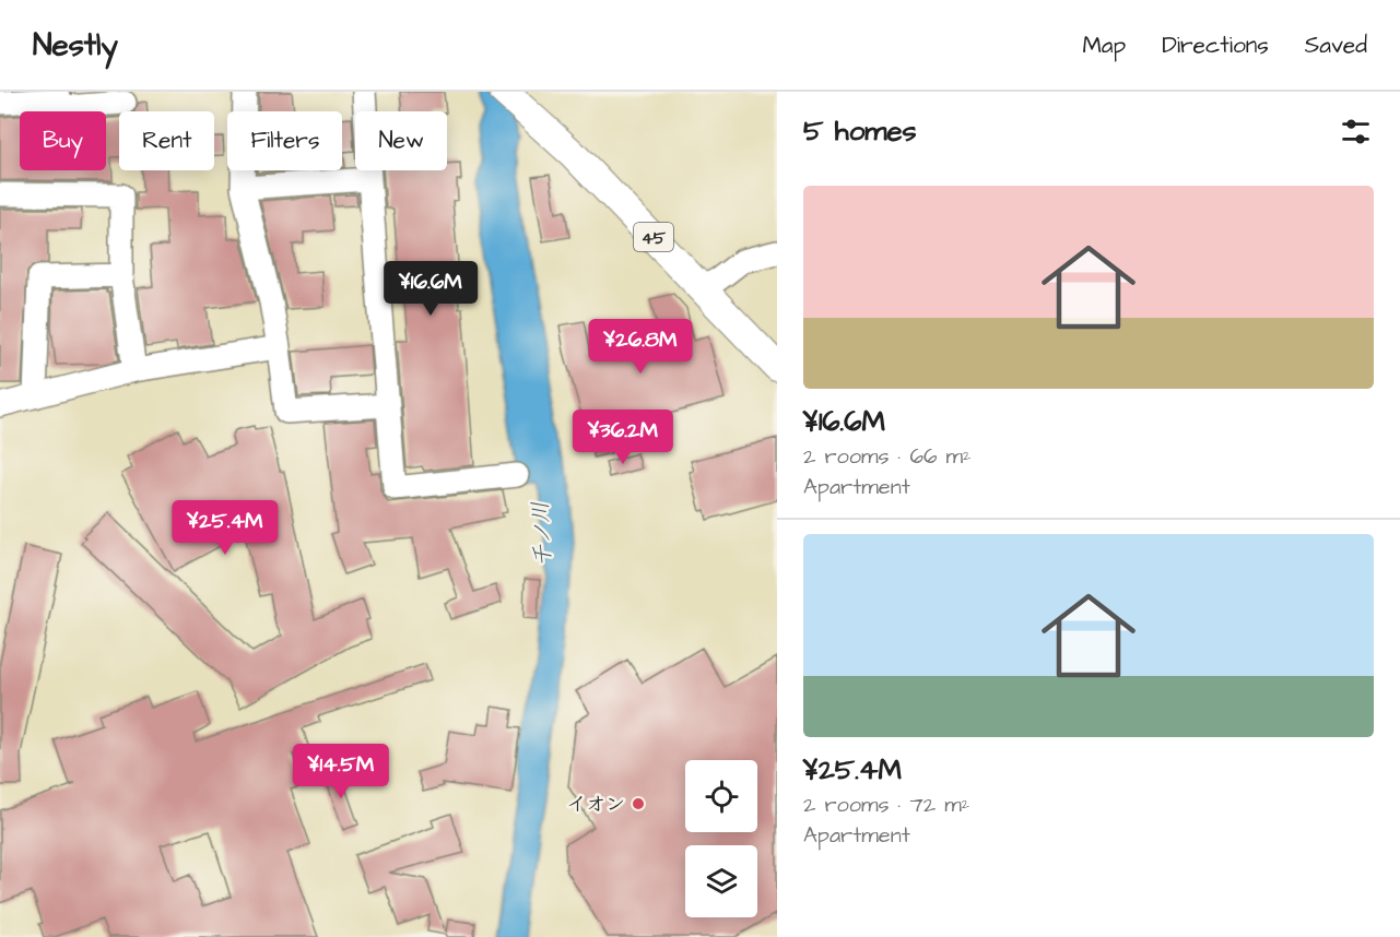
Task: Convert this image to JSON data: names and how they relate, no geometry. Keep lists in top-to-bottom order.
{
  "streets": {
    "main road": ["45"]
  },
  "water": ["千ノ川"],
  "places": ["イオン"],
  "page": {
    "header": "Nestly",
    "nav": ["Map", "Directions", "Saved"],
    "heading": "5 homes",
    "chip": [
      "Buy",
      "Rent",
      "Filters",
      "New"
    ],
    "list": [
      {
        "name": "¥16.6M",
        "note": "2 rooms · 66 m² · Apartment"
      },
      {
        "name": "¥25.4M",
        "note": "2 rooms · 72 m² · Apartment"
      }
    ],
    "price": [
      "¥16.6M",
      "¥26.8M",
      "¥36.2M",
      "¥25.4M",
      "¥14.5M"
    ]
  }
}
